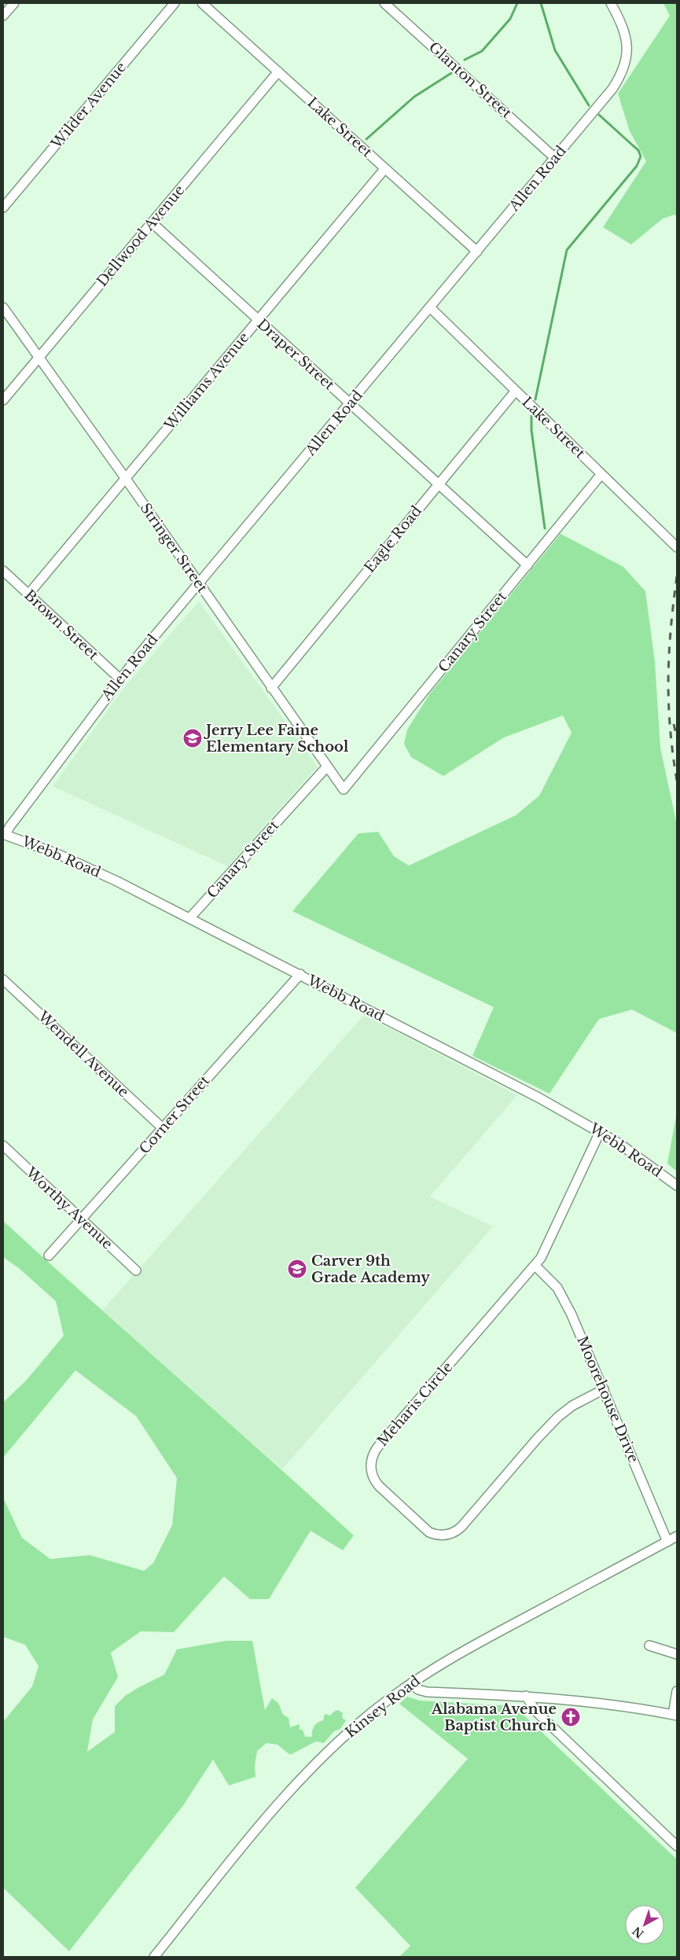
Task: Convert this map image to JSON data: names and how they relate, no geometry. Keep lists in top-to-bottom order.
{
  "streets": {
    "street": [
      "Glanton Street",
      "Wilder Avenue",
      "Lake Street",
      "Allen Road",
      "Dellwood Avenue",
      "Draper Street",
      "Williams Avenue",
      "Eagle Road",
      "Stringer Street",
      "Brown Street",
      "Canary Street",
      "Webb Road",
      "Wendell Avenue",
      "Corner Street",
      "Worthy Avenue",
      "Moorehouse Drive",
      "Meharis Circle",
      "Kinsey Road"
    ]
  },
  "crossings": [
    ["Glanton Street", "Allen Road"],
    ["Lake Street", "Allen Road"],
    ["Lake Street", "Dellwood Avenue"],
    ["Lake Street", "Williams Avenue"],
    ["Lake Street", "Eagle Road"],
    ["Lake Street", "Canary Street"],
    ["Allen Road", "Draper Street"],
    ["Allen Road", "Stringer Street"],
    ["Allen Road", "Brown Street"],
    ["Allen Road", "Webb Road"],
    ["Dellwood Avenue", "Draper Street"],
    ["Dellwood Avenue", "Stringer Street"],
    ["Draper Street", "Williams Avenue"],
    ["Draper Street", "Eagle Road"],
    ["Draper Street", "Canary Street"],
    ["Williams Avenue", "Stringer Street"],
    ["Williams Avenue", "Brown Street"],
    ["Eagle Road", "Stringer Street"],
    ["Stringer Street", "Canary Street"],
    ["Canary Street", "Webb Road"],
    ["Webb Road", "Corner Street"],
    ["Webb Road", "Meharis Circle"],
    ["Wendell Avenue", "Corner Street"],
    ["Corner Street", "Worthy Avenue"],
    ["Moorehouse Drive", "Meharis Circle"],
    ["Moorehouse Drive", "Kinsey Road"]
  ],
  "places": {
    "school or university": ["Jerry Lee Faine Elementary School", "Carver 9th Grade Academy"],
    "church": ["Alabama Avenue Baptist Church"]
  },
  "north": "bottom left"
}
